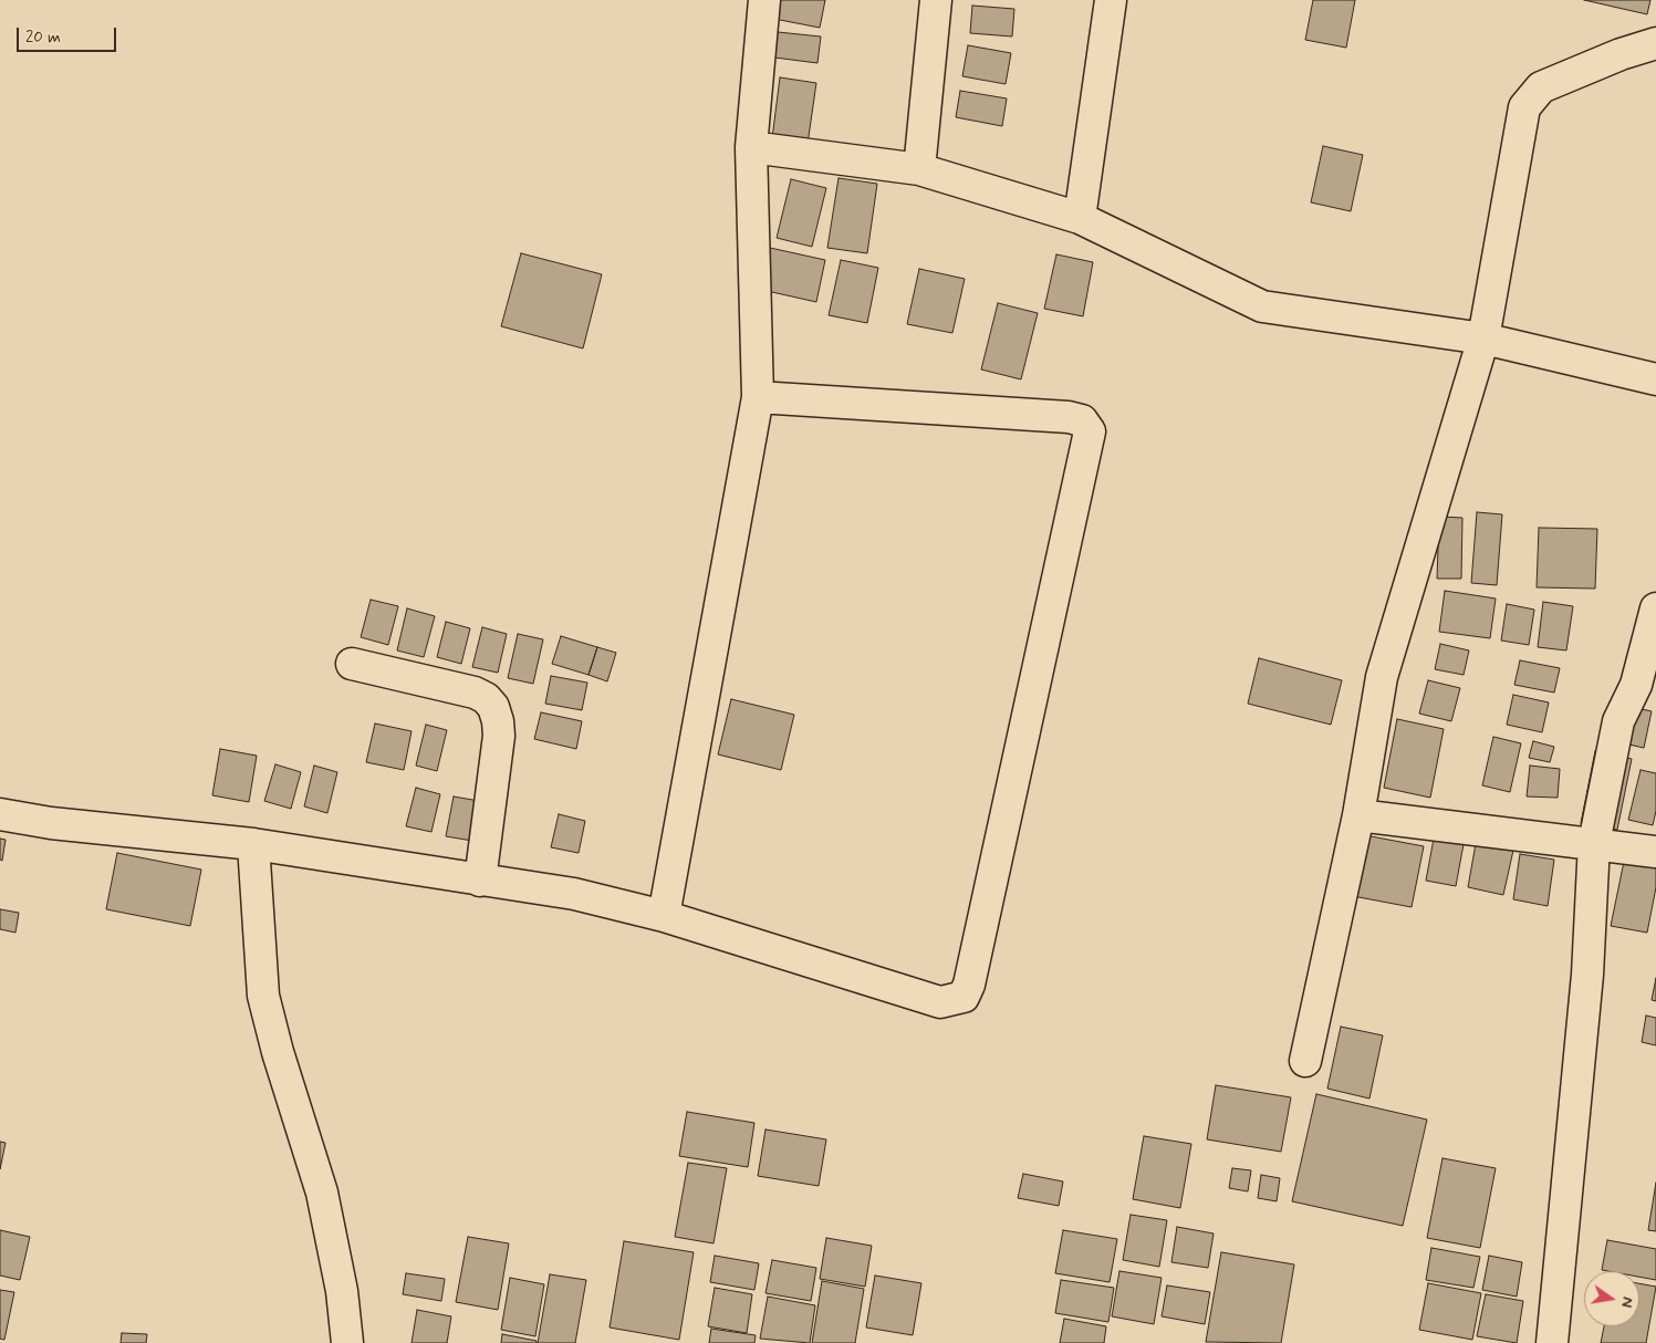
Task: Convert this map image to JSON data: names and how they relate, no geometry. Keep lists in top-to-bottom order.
{
  "scale_bar": "20 m",
  "north": "right"
}
